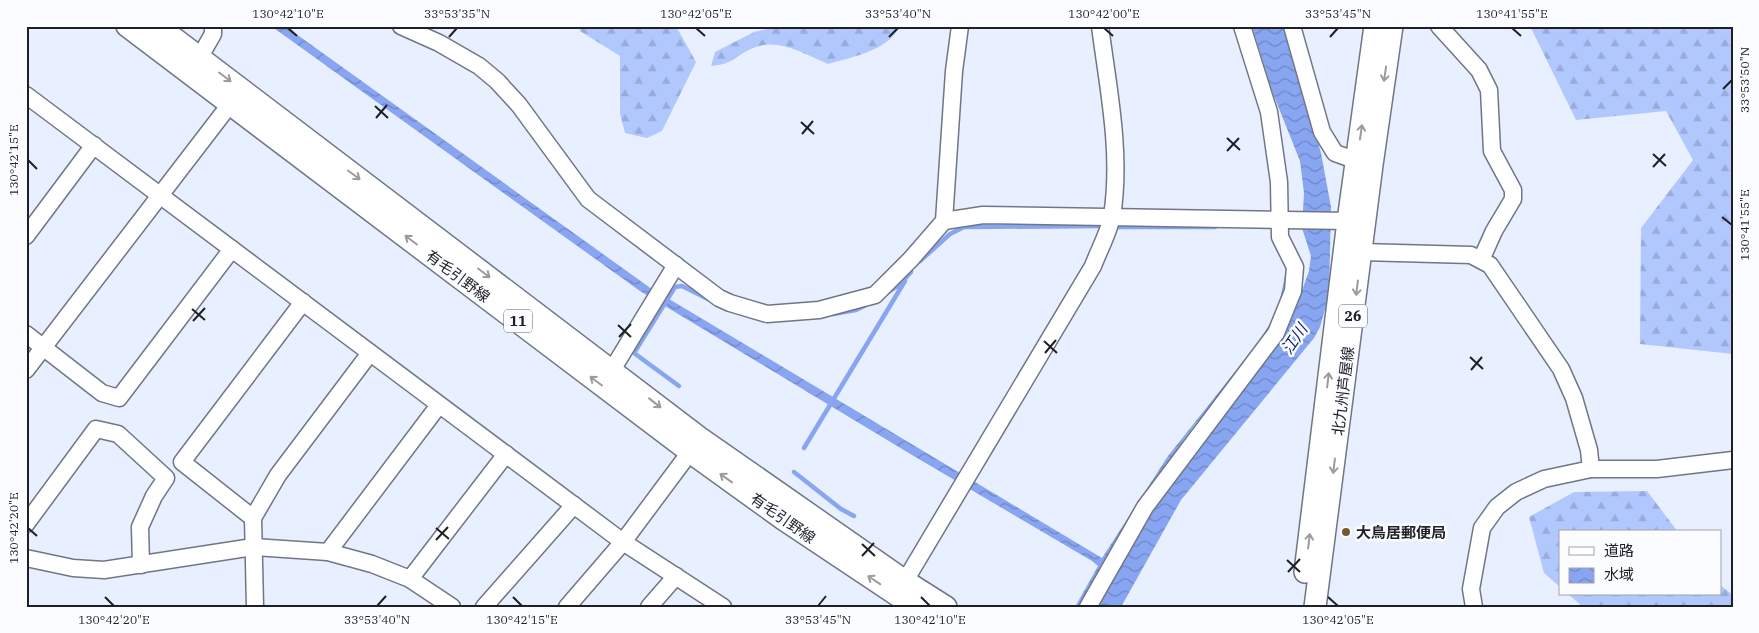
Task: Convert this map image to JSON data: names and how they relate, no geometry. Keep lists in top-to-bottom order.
{
  "streets": {
    "main road": [
      "有毛引野線",
      "26",
      "11",
      "北九州芦屋線"
    ]
  },
  "water": ["江川"],
  "places": ["大鳥居郵便局"],
  "legend": ["道路", "水域"],
  "coordinates": [
    "130°42'10\"E",
    "33°53'35\"N",
    "130°42'05\"E",
    "33°53'40\"N",
    "130°42'00\"E",
    "33°53'45\"N",
    "130°41'55\"E",
    "33°53'50\"N",
    "130°42'15\"E",
    "130°42'20\"E"
  ]
}
